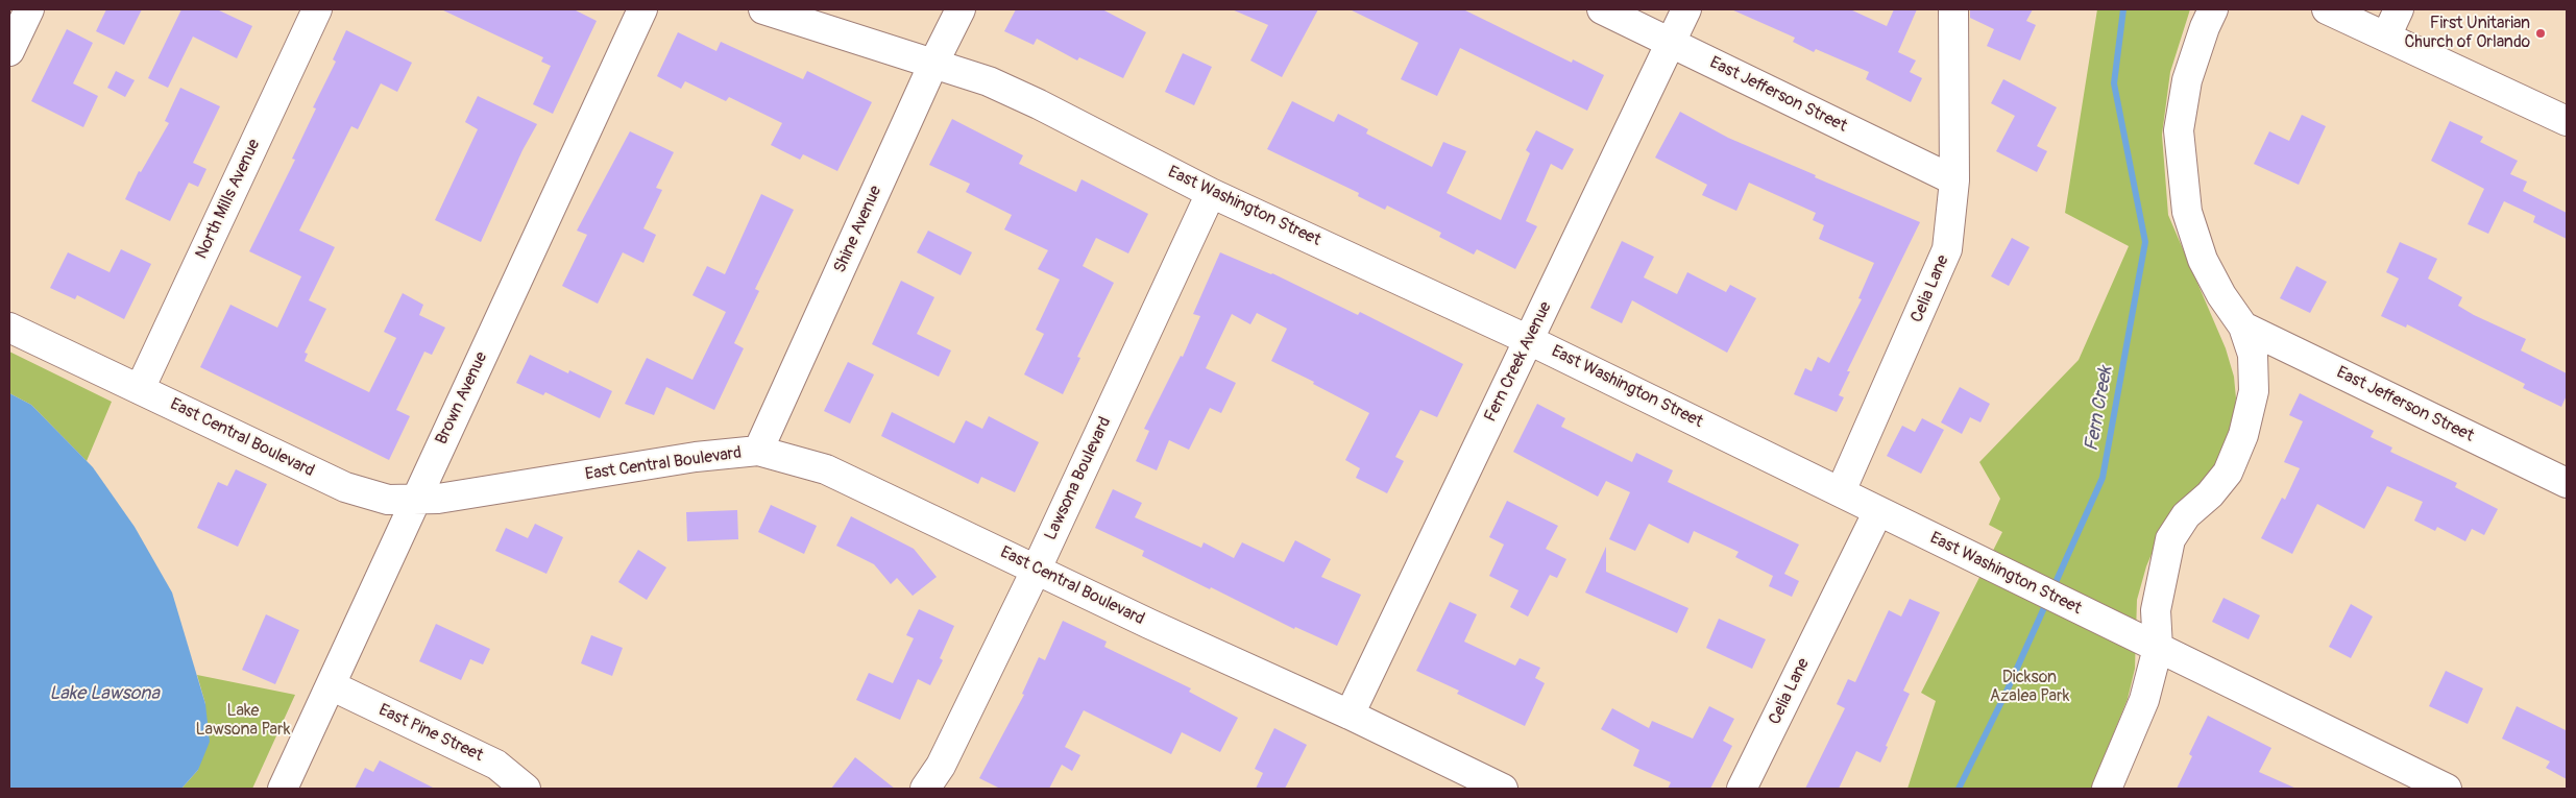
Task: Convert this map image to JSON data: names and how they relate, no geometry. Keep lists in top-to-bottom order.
{
  "streets": {
    "street": [
      "East Jefferson Street",
      "North Mills Avenue",
      "East Washington Street",
      "Shine Avenue",
      "Celia Lane",
      "Fern Creek Avenue",
      "Brown Avenue",
      "East Central Boulevard",
      "Lawsona Boulevard",
      "East Pine Street"
    ]
  },
  "crossings": [
    ["East Jefferson Street", "Celia Lane"],
    ["East Jefferson Street", "Fern Creek Avenue"],
    ["North Mills Avenue", "East Central Boulevard"],
    ["East Washington Street", "Shine Avenue"],
    ["East Washington Street", "Celia Lane"],
    ["East Washington Street", "Fern Creek Avenue"],
    ["East Washington Street", "Lawsona Boulevard"],
    ["Shine Avenue", "East Central Boulevard"],
    ["Fern Creek Avenue", "East Central Boulevard"],
    ["Brown Avenue", "East Central Boulevard"],
    ["Brown Avenue", "East Pine Street"],
    ["East Central Boulevard", "Lawsona Boulevard"]
  ],
  "water": ["Fern Creek", "Lake Lawsona"],
  "parks": ["Dickson Azalea Park", "Lake Lawsona Park"],
  "places": ["First Unitarian Church of Orlando"]
}
